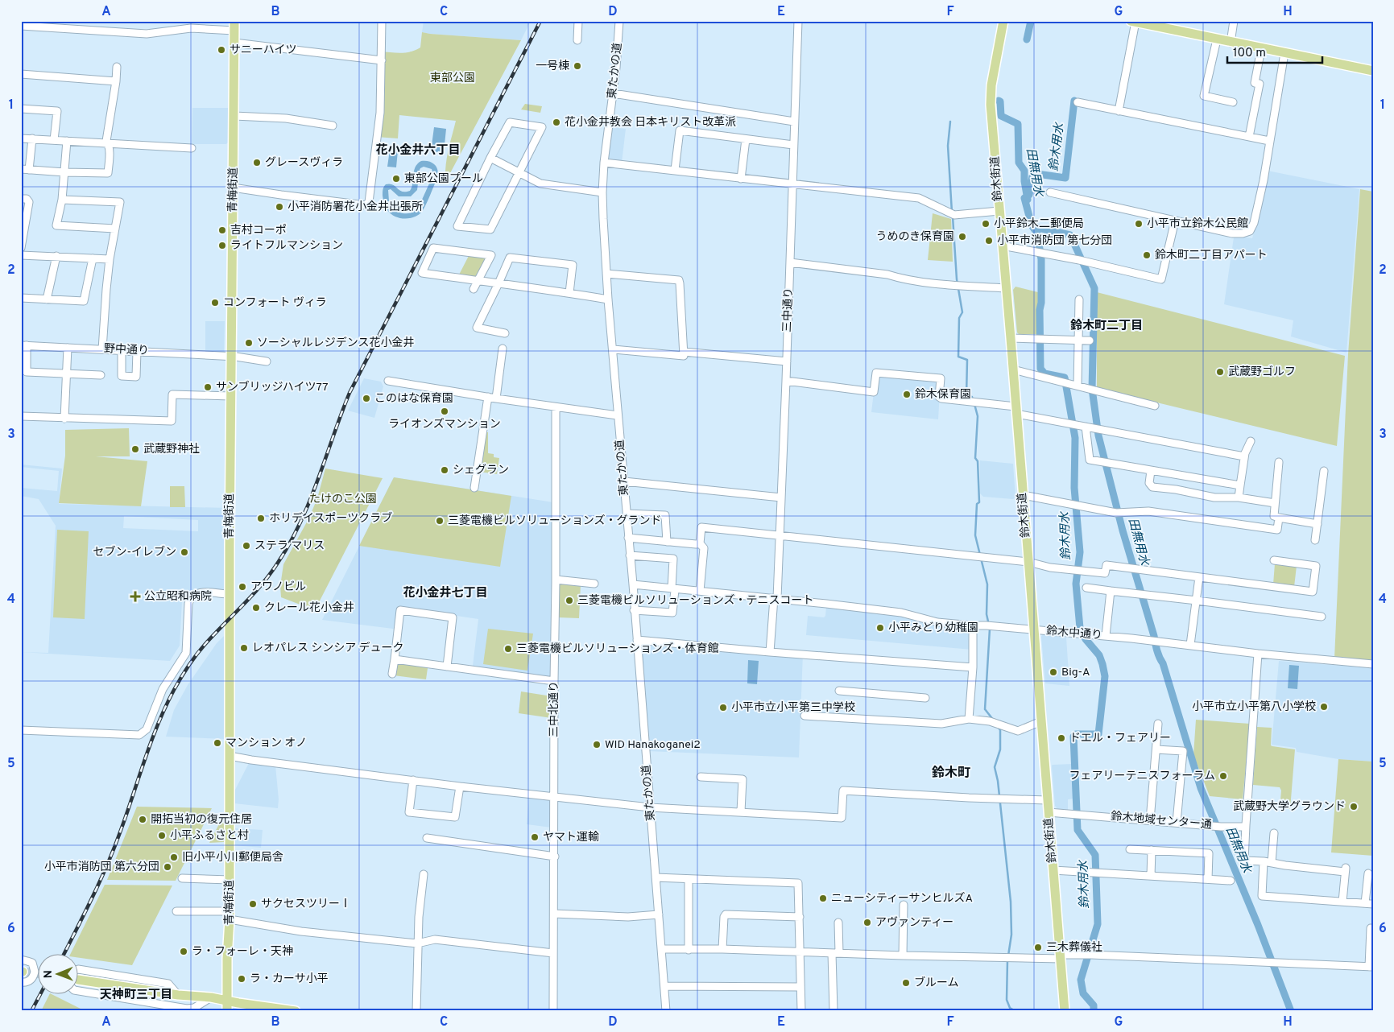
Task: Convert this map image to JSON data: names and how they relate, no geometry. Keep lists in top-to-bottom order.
{
  "streets": {
    "main road": ["鈴木街道", "青梅街道"],
    "street": [
      "東たかの道",
      "三中通り",
      "野中通り",
      "鈴木中通り",
      "三中北通り",
      "鈴木地域センター通"
    ]
  },
  "crossings": [
    ["東たかの道", "鈴木中通り"],
    ["鈴木街道", "鈴木中通り"],
    ["鈴木街道", "鈴木地域センター通"],
    ["青梅街道", "野中通り"],
    ["三中通り", "鈴木中通り"]
  ],
  "districts": [
    "花小金井六丁目",
    "鈴木町二丁目",
    "花小金井七丁目",
    "鈴木町",
    "天神町三丁目"
  ],
  "water": ["鈴木用水", "田無用水"],
  "parks": ["東部公園", "たけのこ公園"],
  "places": {
    "other": [
      "サニーハイツ",
      "一号棟",
      "花小金井教会 日本キリスト改革派",
      "グレースヴィラ",
      "東部公園プール",
      "小平消防署花小金井出張所",
      "小平鈴木二郵便局",
      "小平市立鈴木公民館",
      "吉村コーポ",
      "うめのき保育園",
      "小平市消防団 第七分団",
      "ライトフルマンション",
      "鈴木町二丁目アパート",
      "コンフォート ヴィラ",
      "ソーシャルレジデンス花小金井",
      "武蔵野ゴルフ",
      "サンブリッジハイツ77",
      "鈴木保育園",
      "このはな保育園",
      "ライオンズマンション",
      "武蔵野神社",
      "シェグラン",
      "ホリデイスポーツクラブ",
      "三菱電機ビルソリューションズ・グランド",
      "ステラ マリス",
      "セブン-イレブン",
      "アワノビル",
      "三菱電機ビルソリューションズ・テニスコート",
      "クレール花小金井",
      "小平みどり幼稚園",
      "レオパレス シンシア デューク",
      "三菱電機ビルソリューションズ・体育館",
      "Big-A",
      "小平市立小平第八小学校",
      "小平市立小平第三中学校",
      "ドエル・フェアリー",
      "マンション オノ",
      "WID Hanakoganei2",
      "フェアリーテニスフォーラム",
      "武蔵野大学グラウンド",
      "開拓当初の復元住居",
      "小平ふるさと村",
      "ヤマト運輸",
      "旧小平小川郵便局舎",
      "小平市消防団 第六分団",
      "ニューシティーサンヒルズA",
      "サクセスツリーⅠ",
      "アヴァンティー",
      "三木葬儀社",
      "ラ・フォーレ・天神",
      "ラ・カーサ小平",
      "ブルーム"
    ],
    "health": ["公立昭和病院"]
  },
  "scale_bar": "100 m",
  "north": "left",
  "grid": {
    "columns": [
      "A",
      "B",
      "C",
      "D",
      "E",
      "F",
      "G",
      "H"
    ],
    "rows": [
      "1",
      "2",
      "3",
      "4",
      "5",
      "6"
    ]
  }
}
